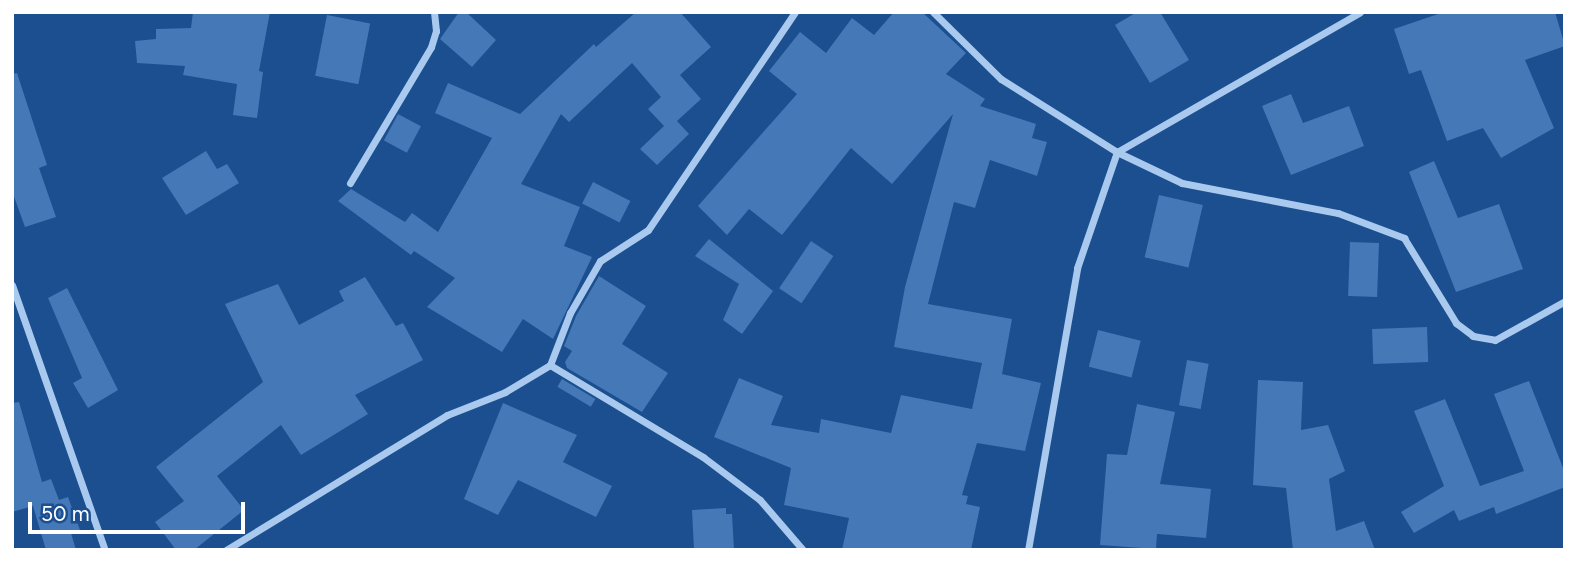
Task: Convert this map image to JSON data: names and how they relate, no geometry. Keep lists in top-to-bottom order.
{
  "scale_bar": "50 m"
}
